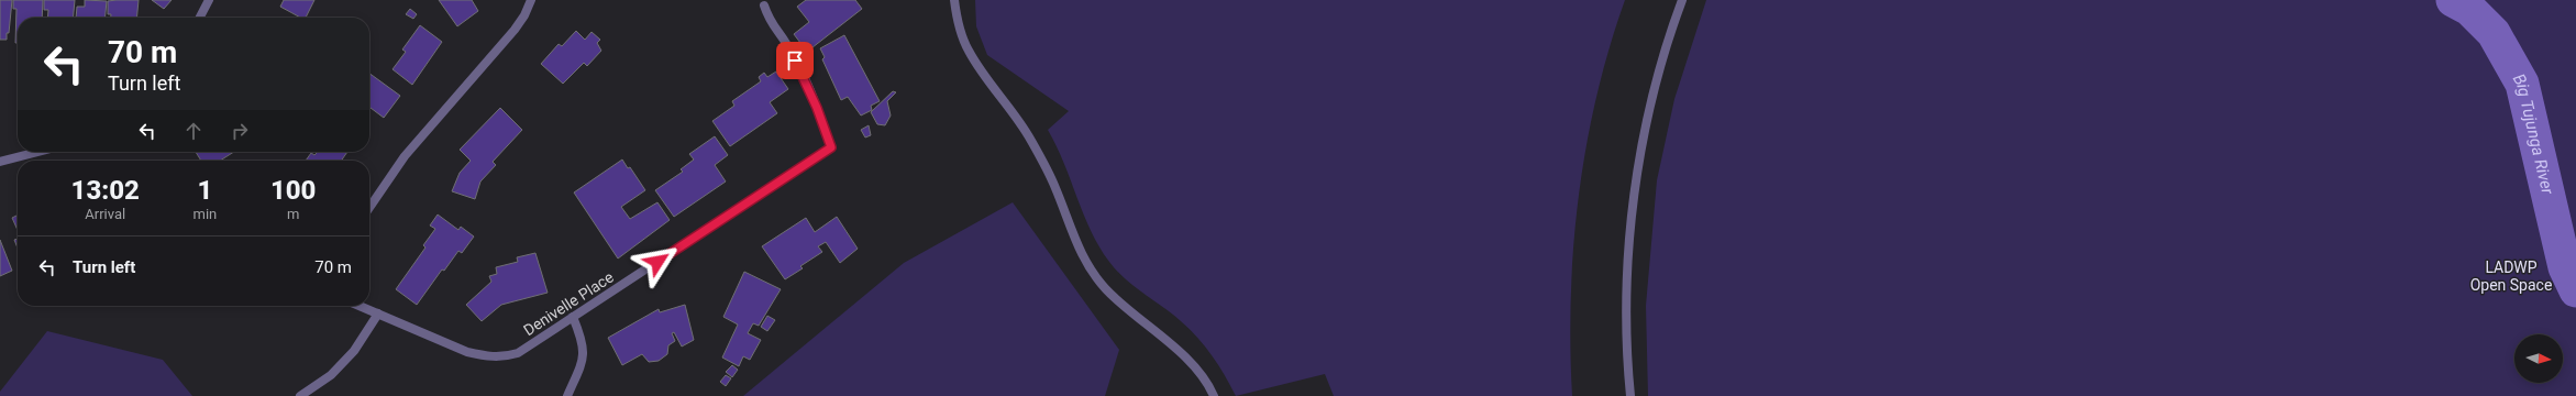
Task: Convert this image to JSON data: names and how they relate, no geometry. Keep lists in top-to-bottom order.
{
  "streets": {
    "street": ["Denivelle Place"]
  },
  "water": ["Big Tujunga River"],
  "parks": ["LADWP Open Space"],
  "north": "right",
  "page": {
    "turn": ["70 m", "Turn left"],
    "eta": [
      "13:02",
      "Arrival",
      "1",
      "min",
      "100",
      "m"
    ],
    "list": [
      {
        "name": "Turn left",
        "value": "70 m"
      }
    ]
  }
}
